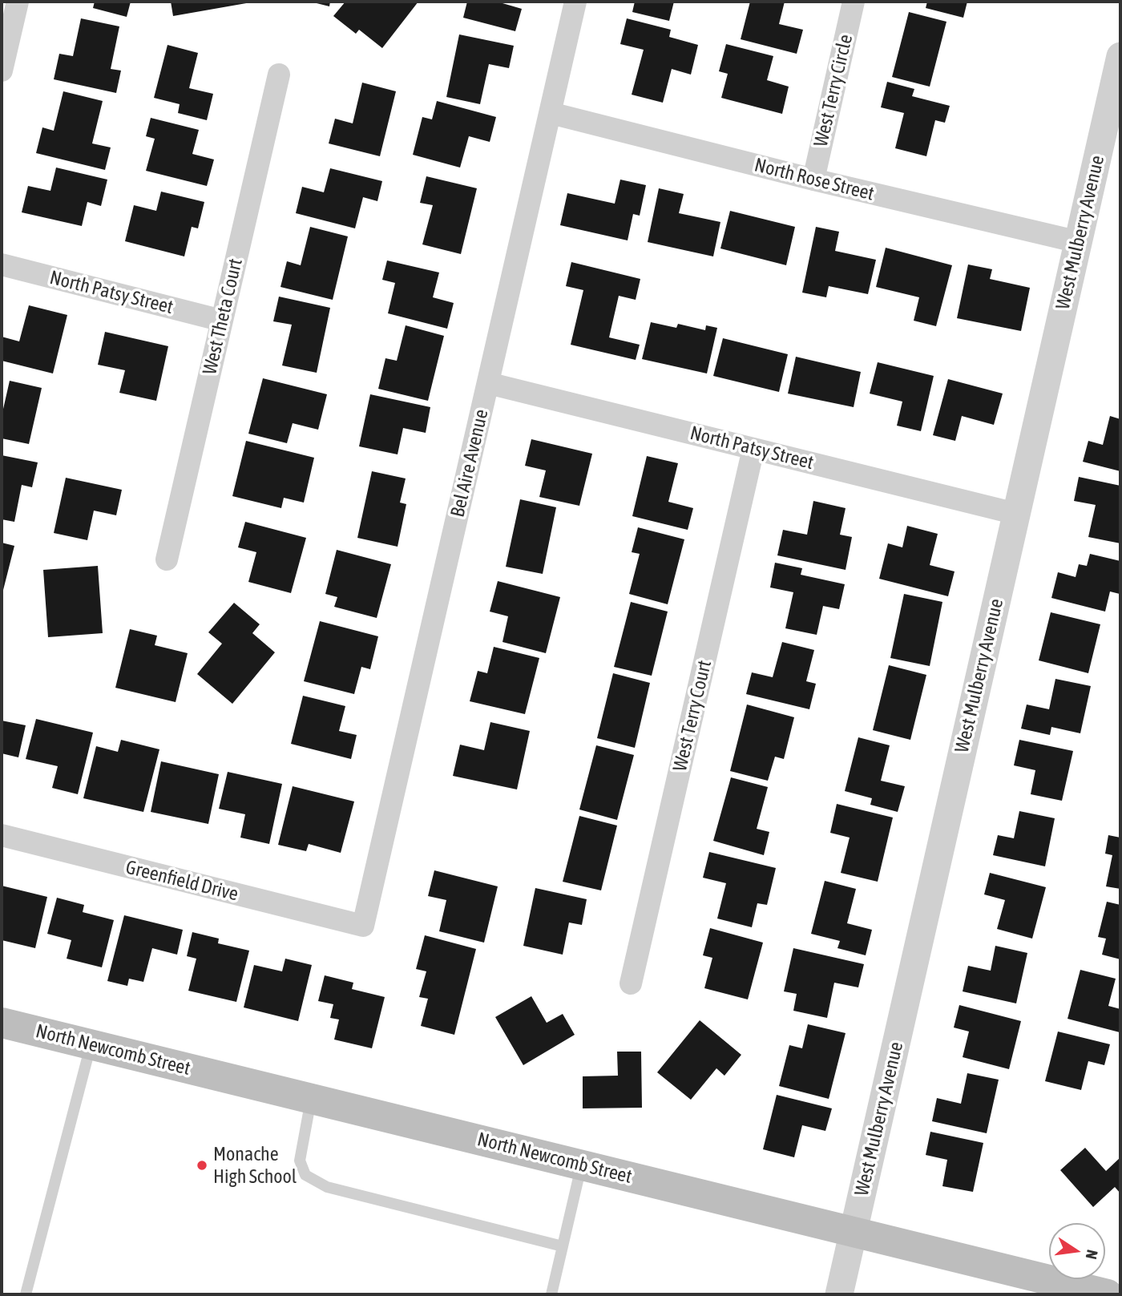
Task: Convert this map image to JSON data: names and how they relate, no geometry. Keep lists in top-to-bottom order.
{
  "streets": {
    "main road": ["North Newcomb Street"],
    "street": [
      "West Terry Circle",
      "North Rose Street",
      "West Mulberry Avenue",
      "North Patsy Street",
      "West Theta Court",
      "Bel Aire Avenue",
      "West Terry Court",
      "Greenfield Drive"
    ]
  },
  "crossings": [
    ["West Terry Circle", "North Rose Street"],
    ["North Rose Street", "West Mulberry Avenue"],
    ["North Rose Street", "Bel Aire Avenue"],
    ["West Mulberry Avenue", "North Patsy Street"],
    ["West Mulberry Avenue", "North Newcomb Street"],
    ["North Patsy Street", "West Theta Court"],
    ["North Patsy Street", "Bel Aire Avenue"],
    ["North Patsy Street", "West Terry Court"],
    ["Bel Aire Avenue", "Greenfield Drive"]
  ],
  "places": ["Monache High School"],
  "north": "right"
}
